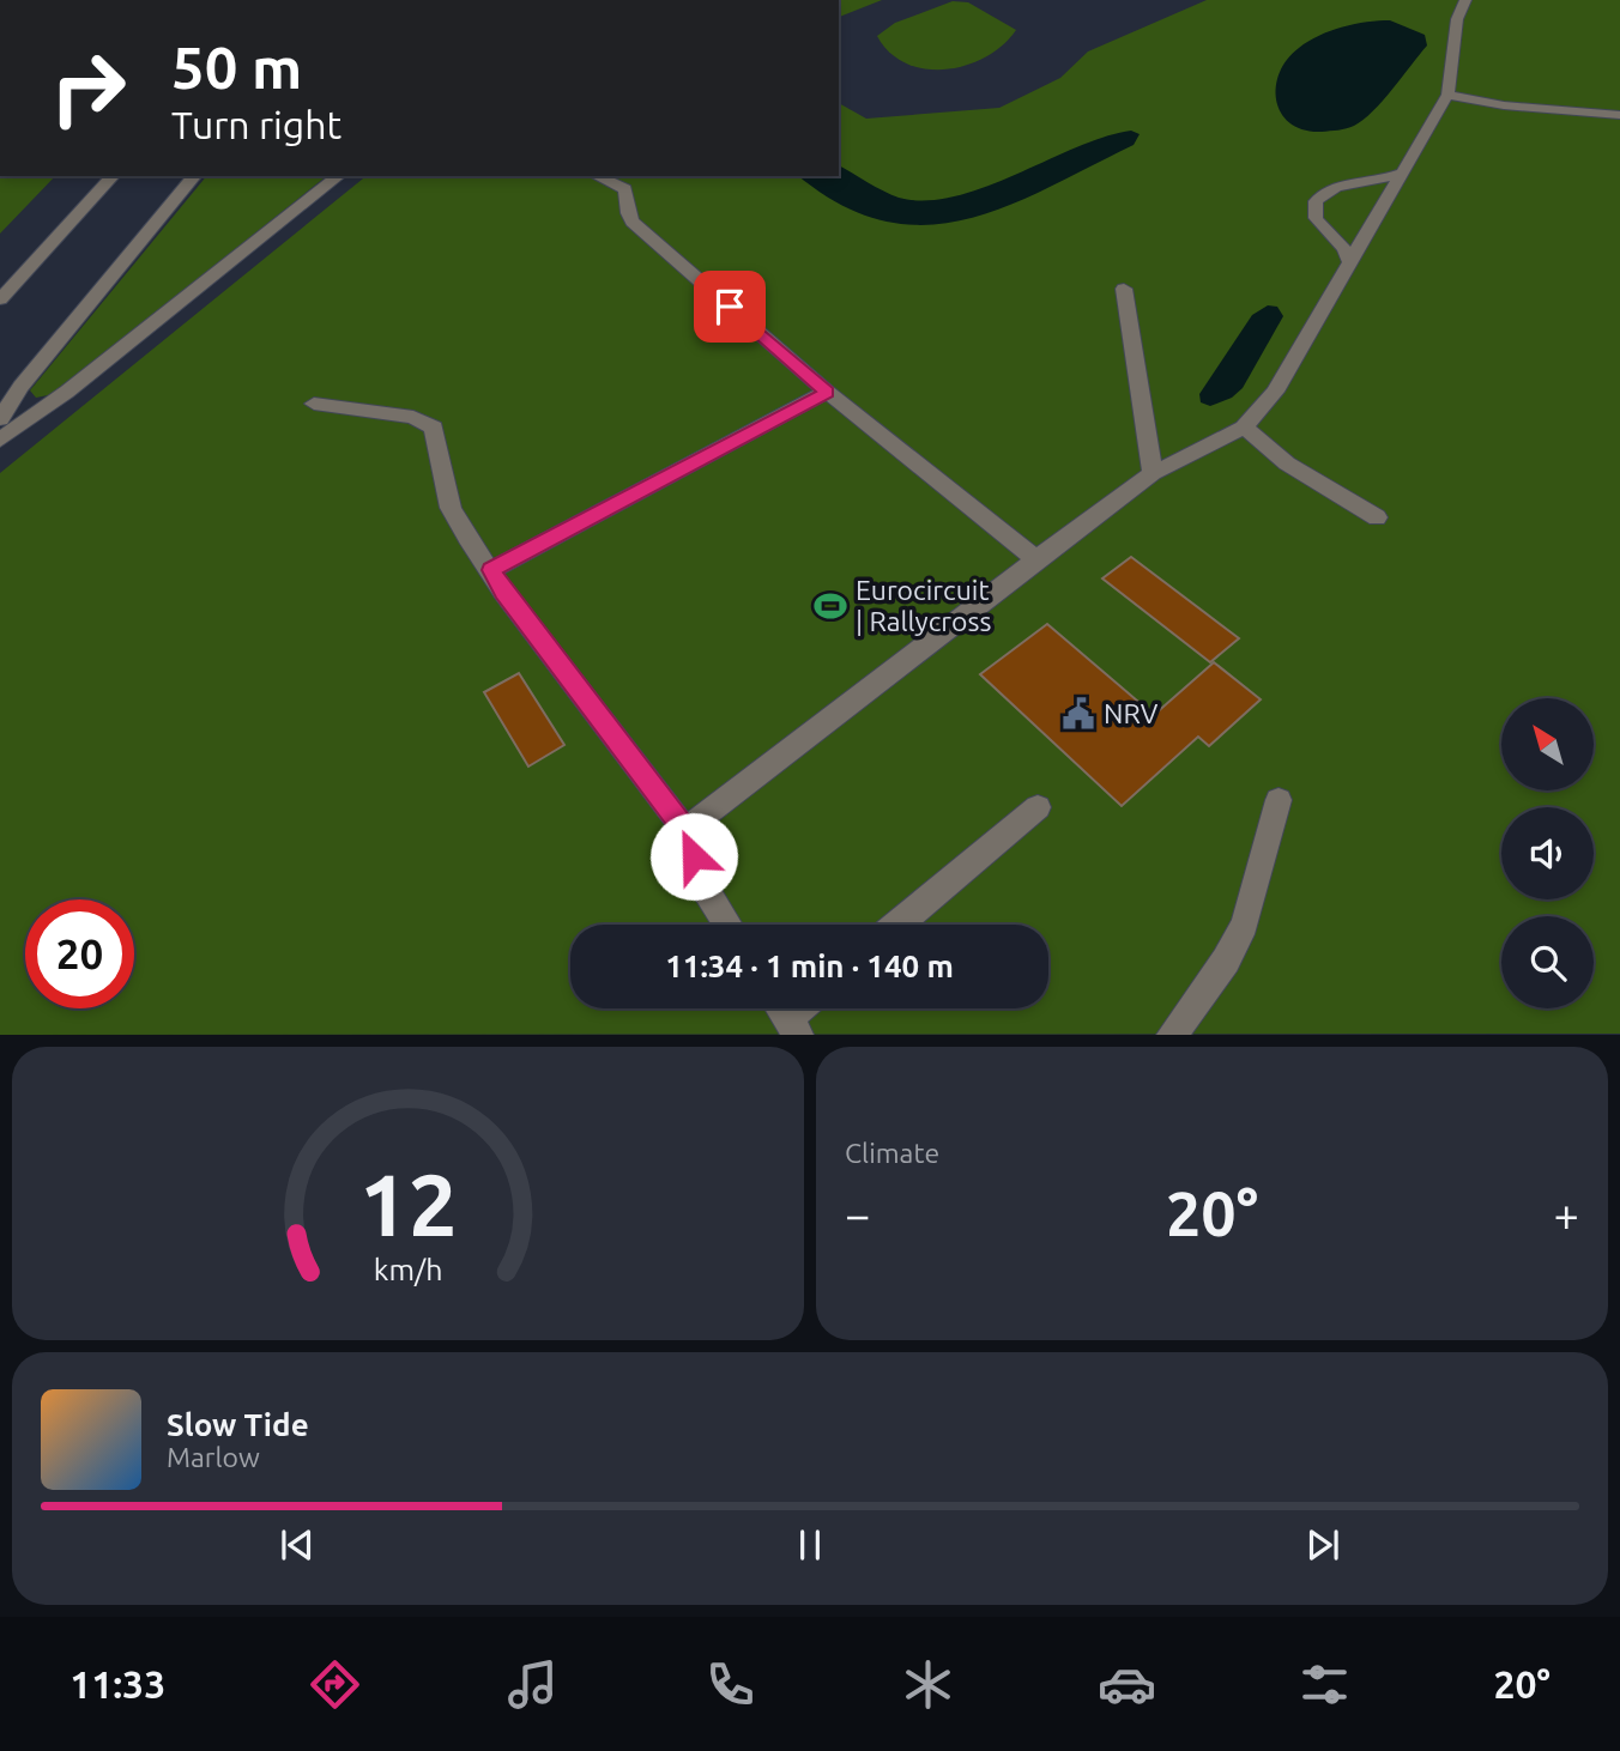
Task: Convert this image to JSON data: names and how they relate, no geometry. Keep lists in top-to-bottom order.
{
  "places": {
    "sports": ["Eurocircuit | Rallycross"],
    "public building": ["NRV"]
  },
  "north": "top left",
  "page": {
    "turn": ["50 m", "Turn right"],
    "limit": "20",
    "trip": "11:34 · 1 min · 140 m",
    "tile": "Climate",
    "heat": ["−", "20°", "+"],
    "song": ["Slow Tide", "Marlow"],
    "tabs": ["11:33", "20°"],
    "gauge": ["12", "km/h"]
  }
}
